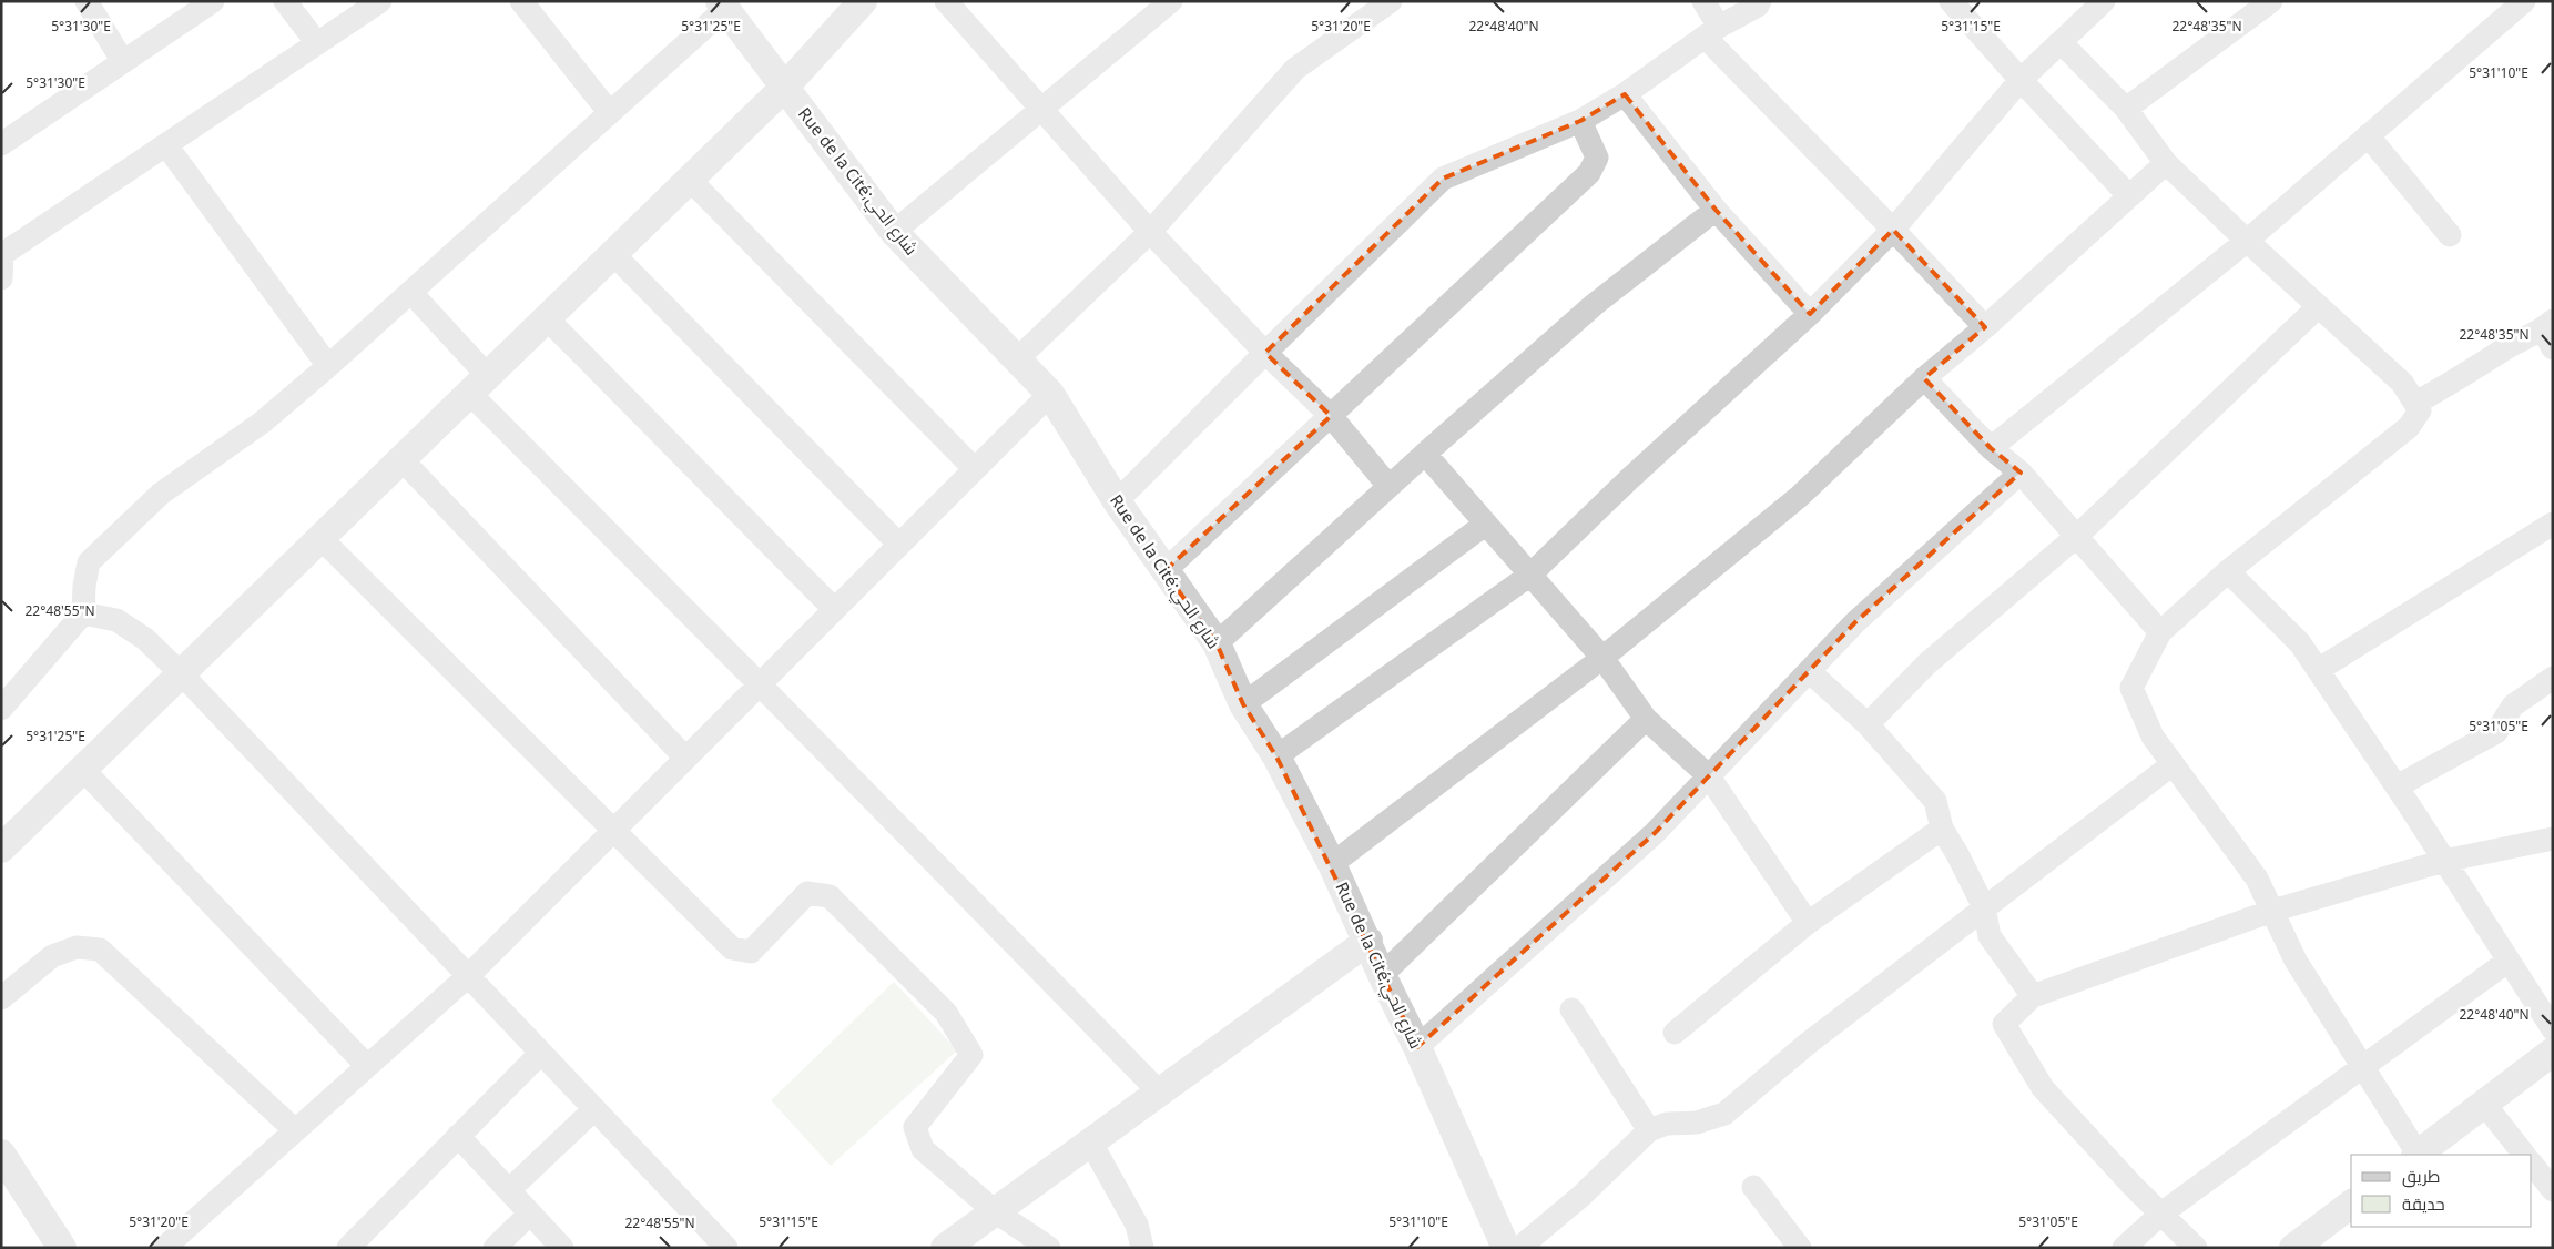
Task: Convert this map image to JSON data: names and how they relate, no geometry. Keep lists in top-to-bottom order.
{
  "streets": {
    "street": ["Rue de la Cité;شارع الحي"]
  },
  "legend": ["طريق", "حديقة"],
  "coordinates": [
    "22°48'40\"N",
    "22°48'35\"N",
    "5°31'30\"E",
    "5°31'25\"E",
    "5°31'20\"E",
    "5°31'15\"E",
    "5°31'10\"E",
    "22°48'55\"N",
    "5°31'05\"E"
  ]
}
